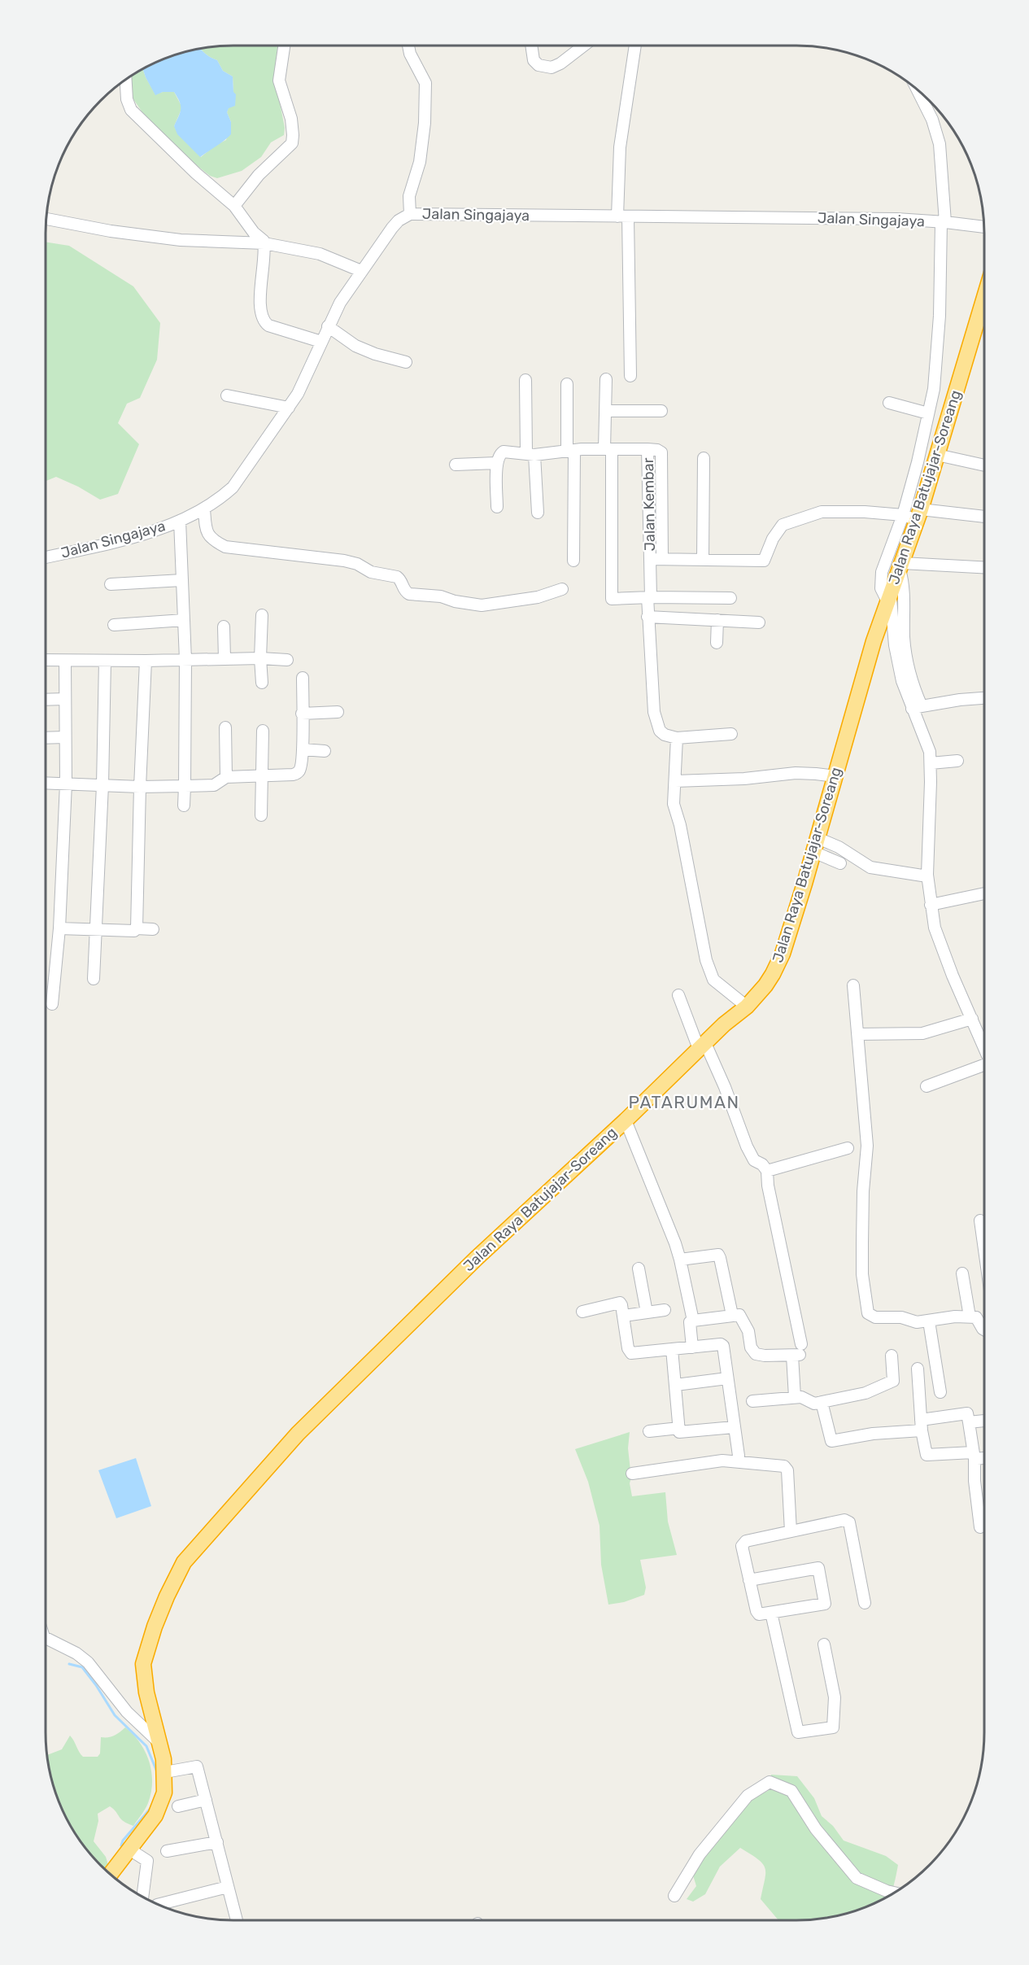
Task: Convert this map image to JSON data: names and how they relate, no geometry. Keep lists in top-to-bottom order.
{
  "streets": {
    "highway": ["Jalan Raya Batujajar-Soreang"],
    "street": ["Jalan Singajaya", "Jalan Kembar"]
  },
  "crossings": [
    ["Jalan Raya Batujajar-Soreang", "Jalan Kembar"]
  ],
  "districts": ["PATARUMAN"]
}
